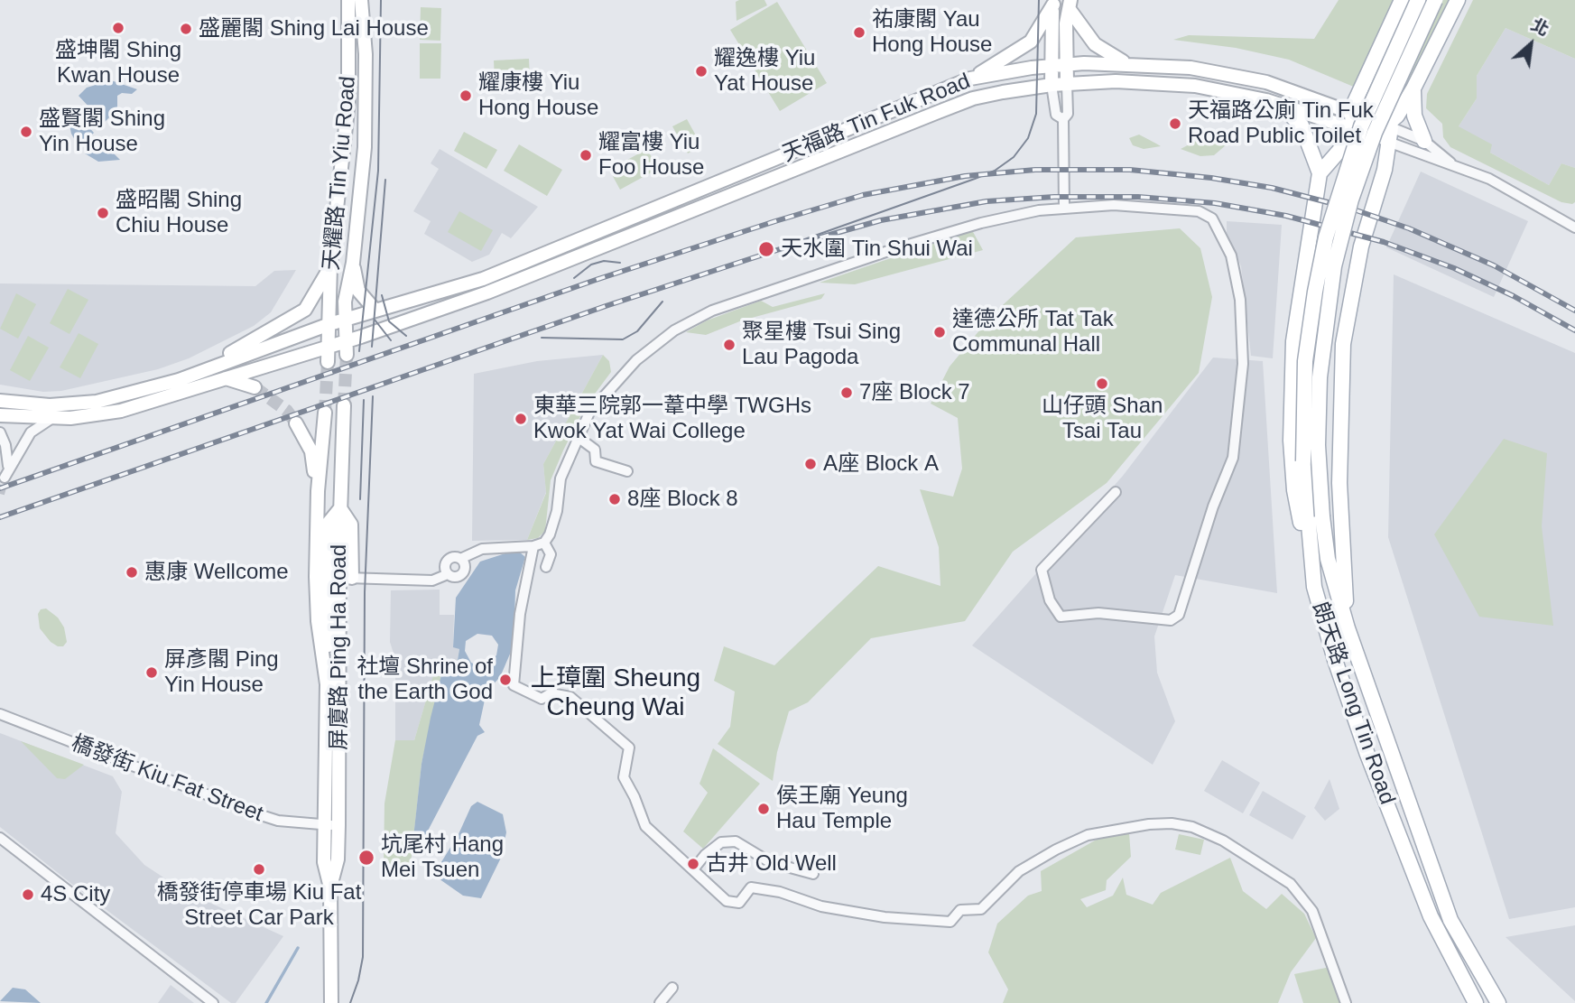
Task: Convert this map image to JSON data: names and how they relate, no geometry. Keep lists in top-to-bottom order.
{
  "streets": {
    "main road": [
      "天福路 Tin Fuk Road",
      "天耀路 Tin Yiu Road",
      "屏廈路 Ping Ha Road",
      "朗天路 Long Tin Road"
    ],
    "street": ["橋發街 Kiu Fat Street"]
  },
  "crossings": [
    ["天福路 Tin Fuk Road", "天耀路 Tin Yiu Road"],
    ["天福路 Tin Fuk Road", "朗天路 Long Tin Road"],
    ["屏廈路 Ping Ha Road", "橋發街 Kiu Fat Street"]
  ],
  "districts": ["上璋圍 Sheung Cheung Wai"],
  "places": [
    "盛坤閣 Shing Kwan House",
    "盛麗閣 Shing Lai House",
    "祐康閣 Yau Hong House",
    "耀逸樓 Yiu Yat House",
    "耀康樓 Yiu Hong House",
    "天福路公廁 Tin Fuk Road Public Toilet",
    "盛賢閣 Shing Yin House",
    "耀富樓 Yiu Foo House",
    "盛昭閣 Shing Chiu House",
    "天水圍 Tin Shui Wai",
    "達德公所 Tat Tak Communal Hall",
    "聚星樓 Tsui Sing Lau Pagoda",
    "山仔頭 Shan Tsai Tau",
    "7座 Block 7",
    "東華三院郭一葦中學 TWGHs Kwok Yat Wai College",
    "A座 Block A",
    "8座 Block 8",
    "惠康 Wellcome",
    "屏彥閣 Ping Yin House",
    "社壇 Shrine of the Earth God",
    "侯王廟 Yeung Hau Temple",
    "坑尾村 Hang Mei Tsuen",
    "古井 Old Well",
    "橋發街停車場 Kiu Fat Street Car Park",
    "4S City"
  ],
  "north": "top right"
}
